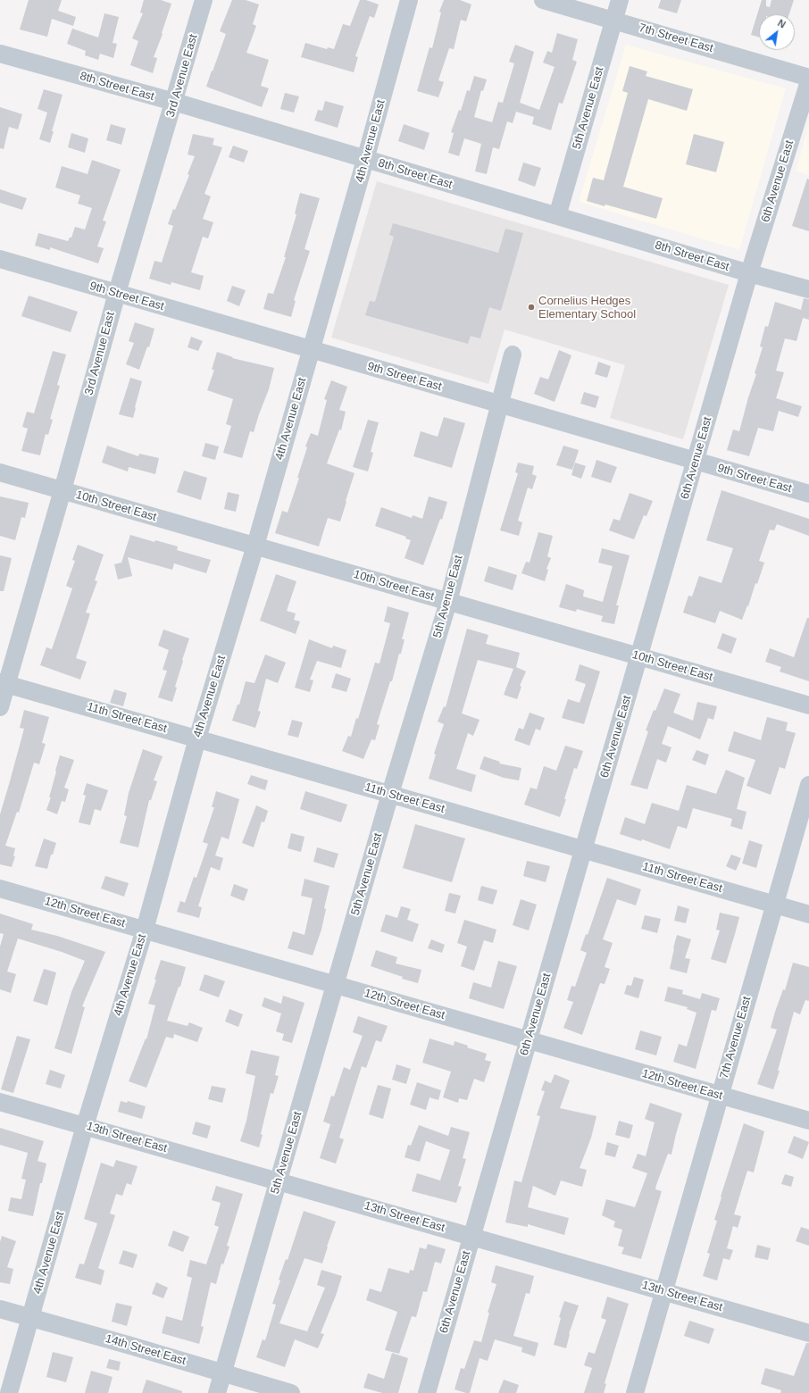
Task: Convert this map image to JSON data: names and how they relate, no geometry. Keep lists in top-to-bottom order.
{
  "streets": {
    "street": [
      "7th Street East",
      "3rd Avenue East",
      "8th Street East",
      "5th Avenue East",
      "4th Avenue East",
      "6th Avenue East",
      "9th Street East",
      "10th Street East",
      "11th Street East",
      "12th Street East",
      "7th Avenue East",
      "13th Street East",
      "14th Street East"
    ]
  },
  "crossings": [
    ["7th Street East", "5th Avenue East"],
    ["3rd Avenue East", "8th Street East"],
    ["3rd Avenue East", "9th Street East"],
    ["3rd Avenue East", "10th Street East"],
    ["3rd Avenue East", "11th Street East"],
    ["8th Street East", "5th Avenue East"],
    ["8th Street East", "4th Avenue East"],
    ["8th Street East", "6th Avenue East"],
    ["5th Avenue East", "9th Street East"],
    ["5th Avenue East", "10th Street East"],
    ["5th Avenue East", "11th Street East"],
    ["5th Avenue East", "12th Street East"],
    ["5th Avenue East", "13th Street East"],
    ["5th Avenue East", "14th Street East"],
    ["4th Avenue East", "9th Street East"],
    ["4th Avenue East", "10th Street East"],
    ["4th Avenue East", "11th Street East"],
    ["4th Avenue East", "12th Street East"],
    ["4th Avenue East", "13th Street East"],
    ["4th Avenue East", "14th Street East"],
    ["6th Avenue East", "9th Street East"],
    ["6th Avenue East", "10th Street East"],
    ["6th Avenue East", "11th Street East"],
    ["6th Avenue East", "12th Street East"],
    ["6th Avenue East", "13th Street East"],
    ["11th Street East", "7th Avenue East"],
    ["12th Street East", "7th Avenue East"],
    ["7th Avenue East", "13th Street East"]
  ],
  "places": ["Cornelius Hedges Elementary School"],
  "north": "top right"
}
